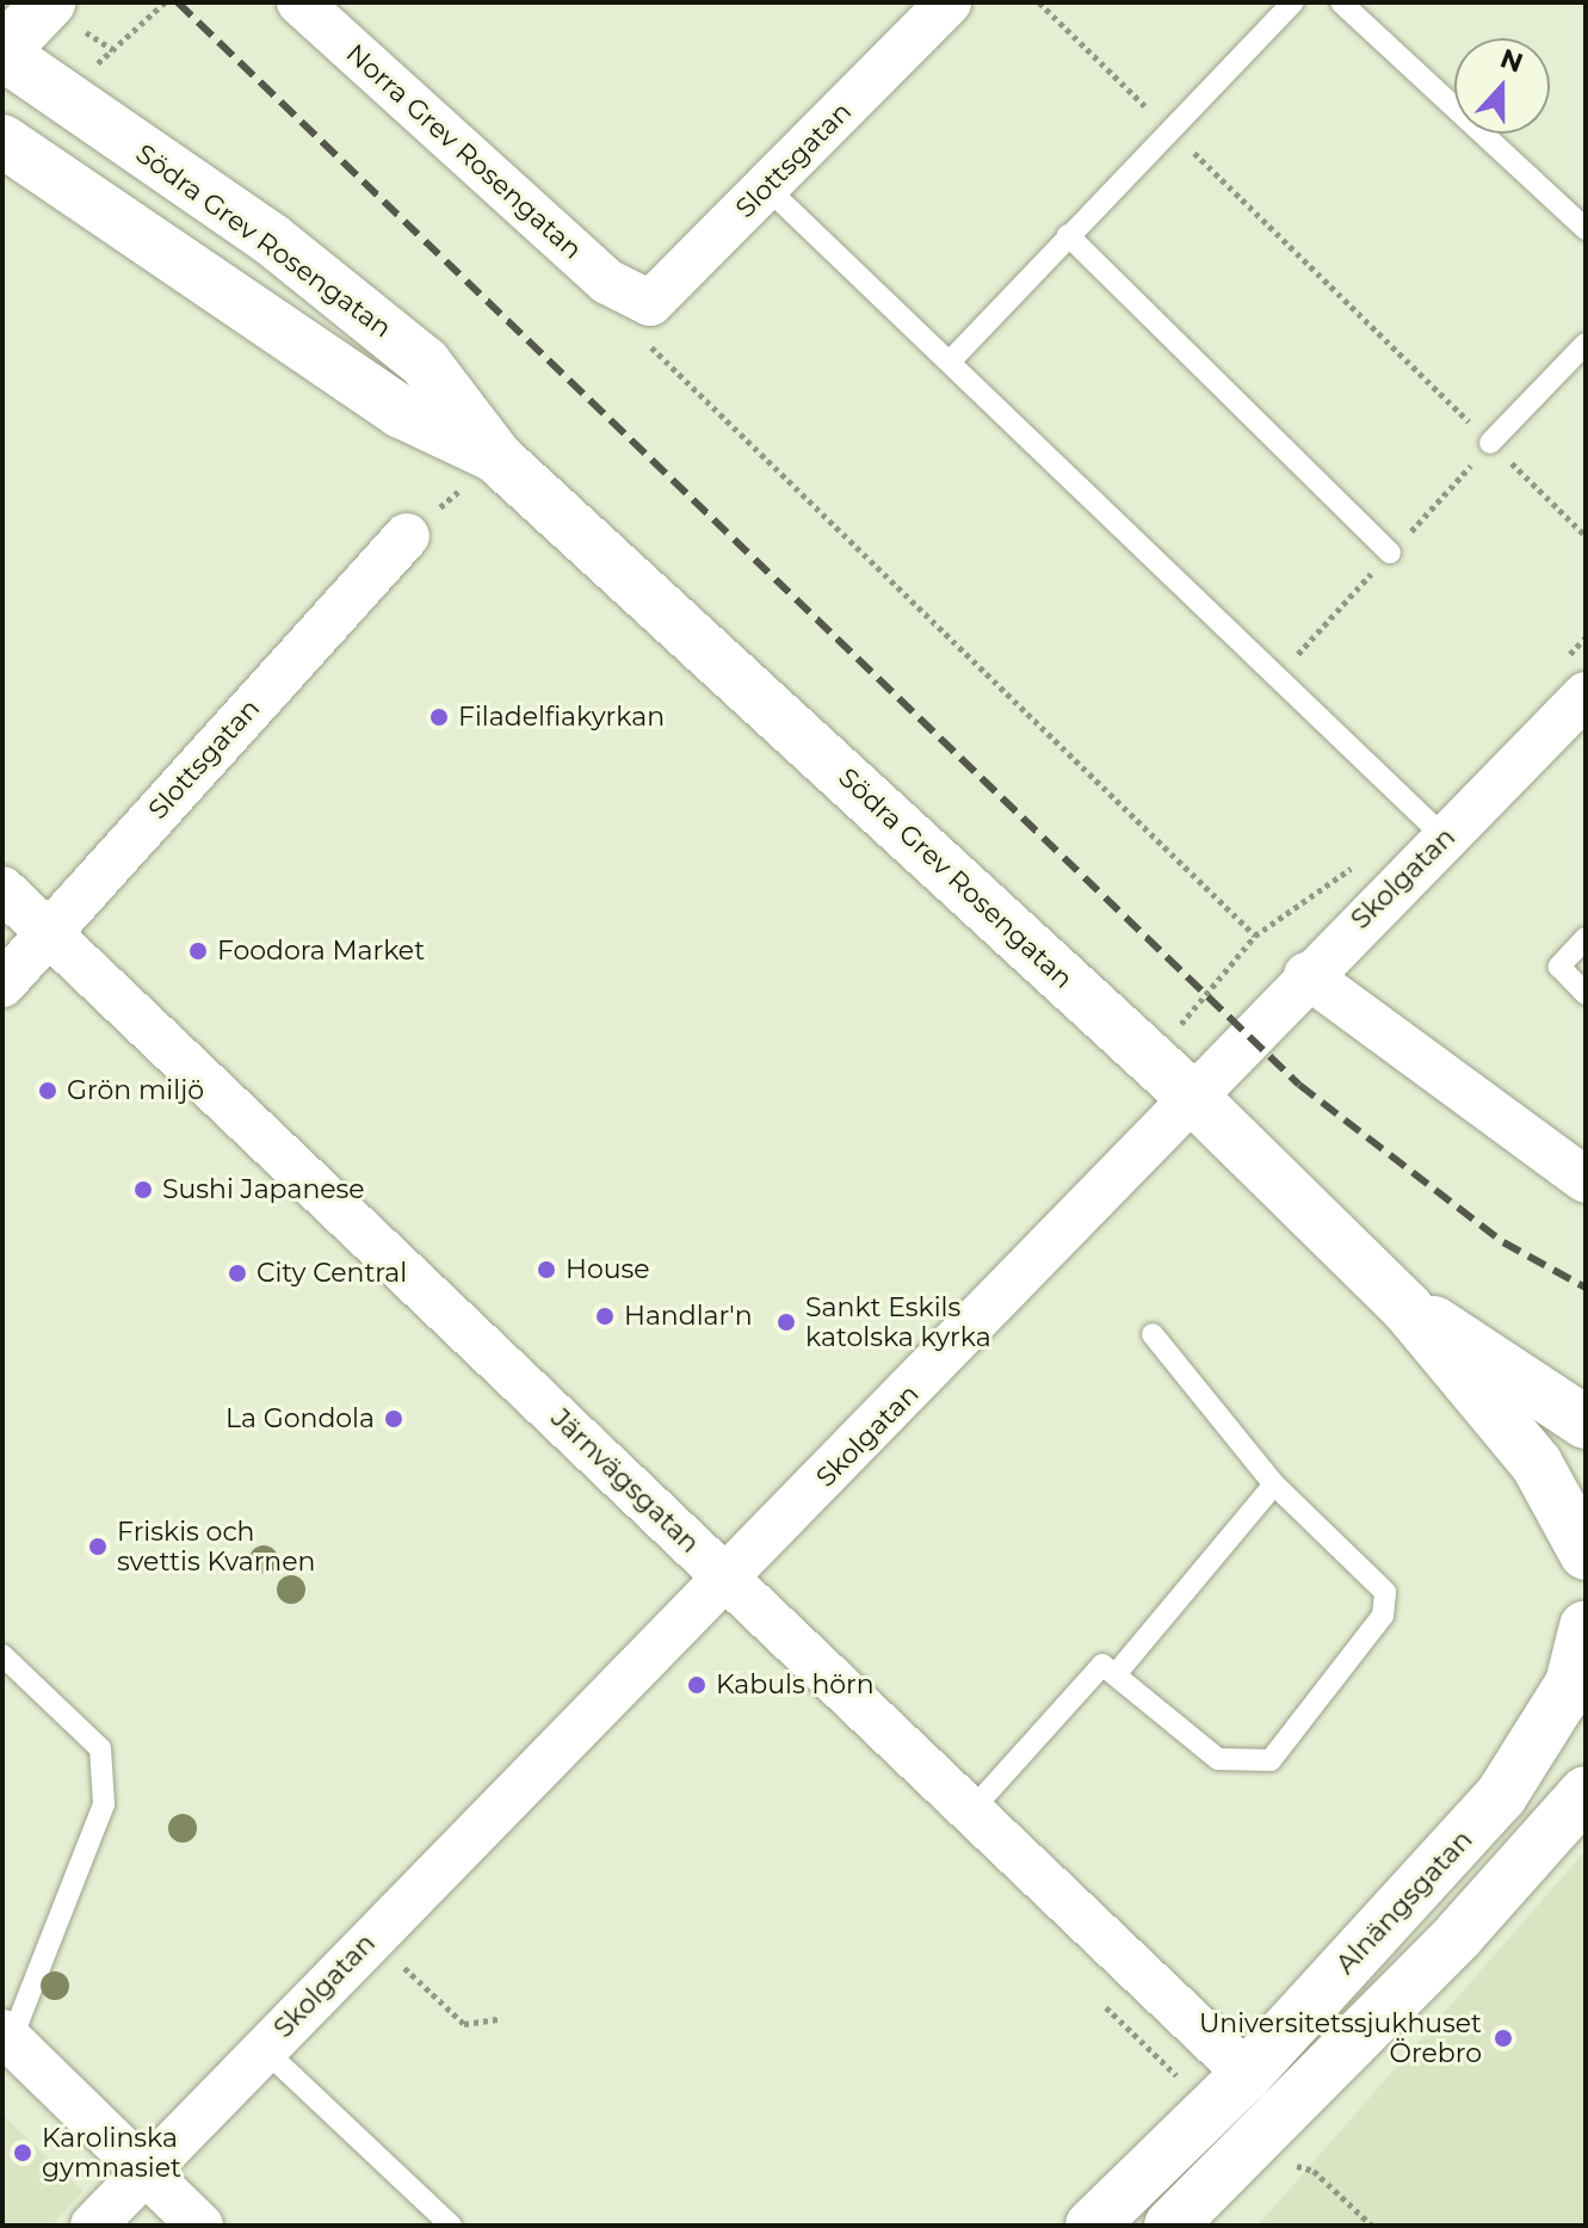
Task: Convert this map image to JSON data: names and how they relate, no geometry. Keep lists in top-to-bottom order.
{
  "streets": {
    "main road": ["Södra Grev Rosengatan", "Alnängsgatan"],
    "street": [
      "Norra Grev Rosengatan",
      "Slottsgatan",
      "Skolgatan",
      "Järnvägsgatan"
    ]
  },
  "crossings": [
    ["Norra Grev Rosengatan", "Slottsgatan"],
    ["Slottsgatan", "Järnvägsgatan"],
    ["Södra Grev Rosengatan", "Skolgatan"],
    ["Skolgatan", "Järnvägsgatan"],
    ["Järnvägsgatan", "Alnängsgatan"]
  ],
  "places": [
    "Filadelfiakyrkan",
    "Foodora Market",
    "Grön miljö",
    "Sushi Japanese",
    "House",
    "City Central",
    "Handlar'n",
    "Sankt Eskils katolska kyrka",
    "La Gondola",
    "Friskis och svettis Kvarnen",
    "Kabuls hörn",
    "Universitetssjukhuset Örebro",
    "Karolinska gymnasiet"
  ],
  "north": "top"
}
